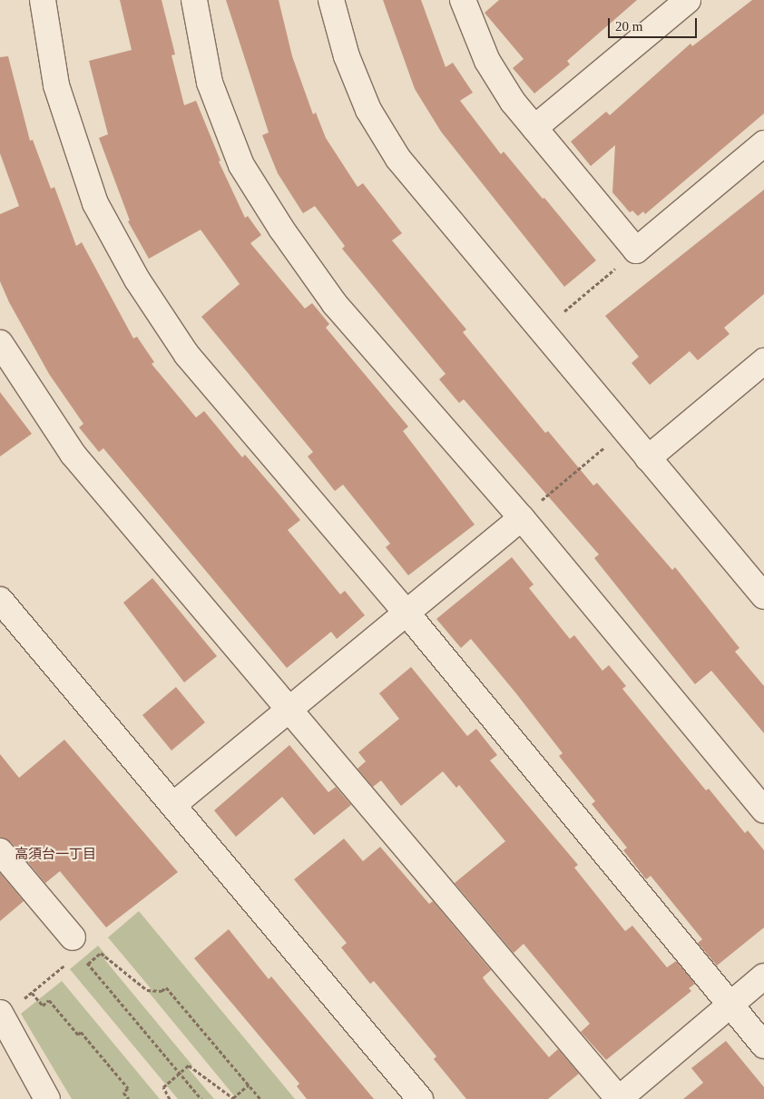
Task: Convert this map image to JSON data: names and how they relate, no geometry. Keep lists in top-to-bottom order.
{
  "districts": ["高須台一丁目"],
  "scale_bar": "20 m"
}
